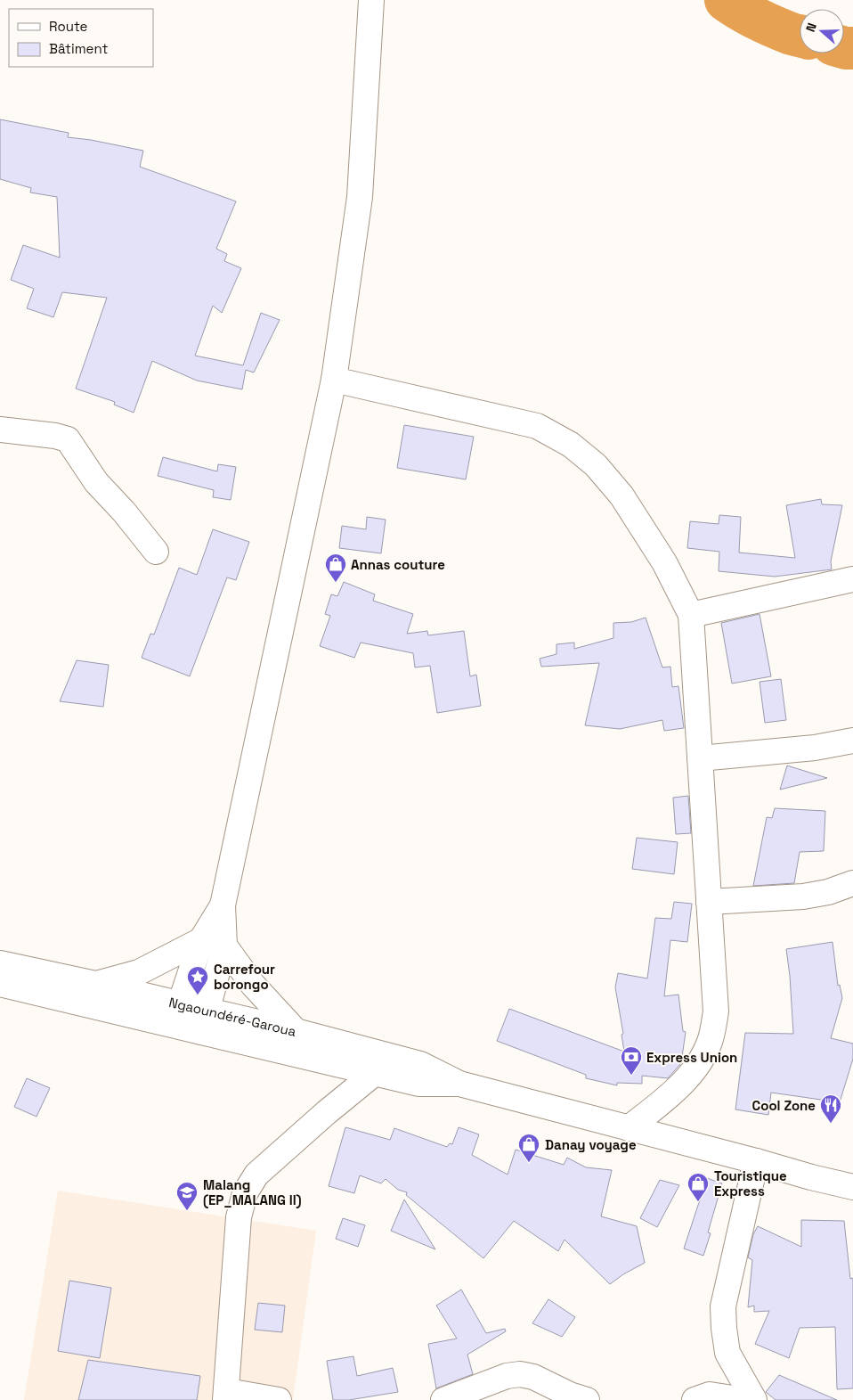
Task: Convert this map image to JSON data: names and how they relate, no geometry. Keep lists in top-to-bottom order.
{
  "streets": {
    "main road": ["Ngaoundéré-Garoua"]
  },
  "places": {
    "shop": ["Annas couture", "Danay voyage", "Touristique Express"],
    "place": ["Carrefour borongo"],
    "bank": ["Express Union"],
    "restaurant": ["Cool Zone"],
    "school or university": ["Malang (EP_MALANG II)"]
  },
  "legend": ["Route", "Bâtiment"],
  "north": "left"
}
